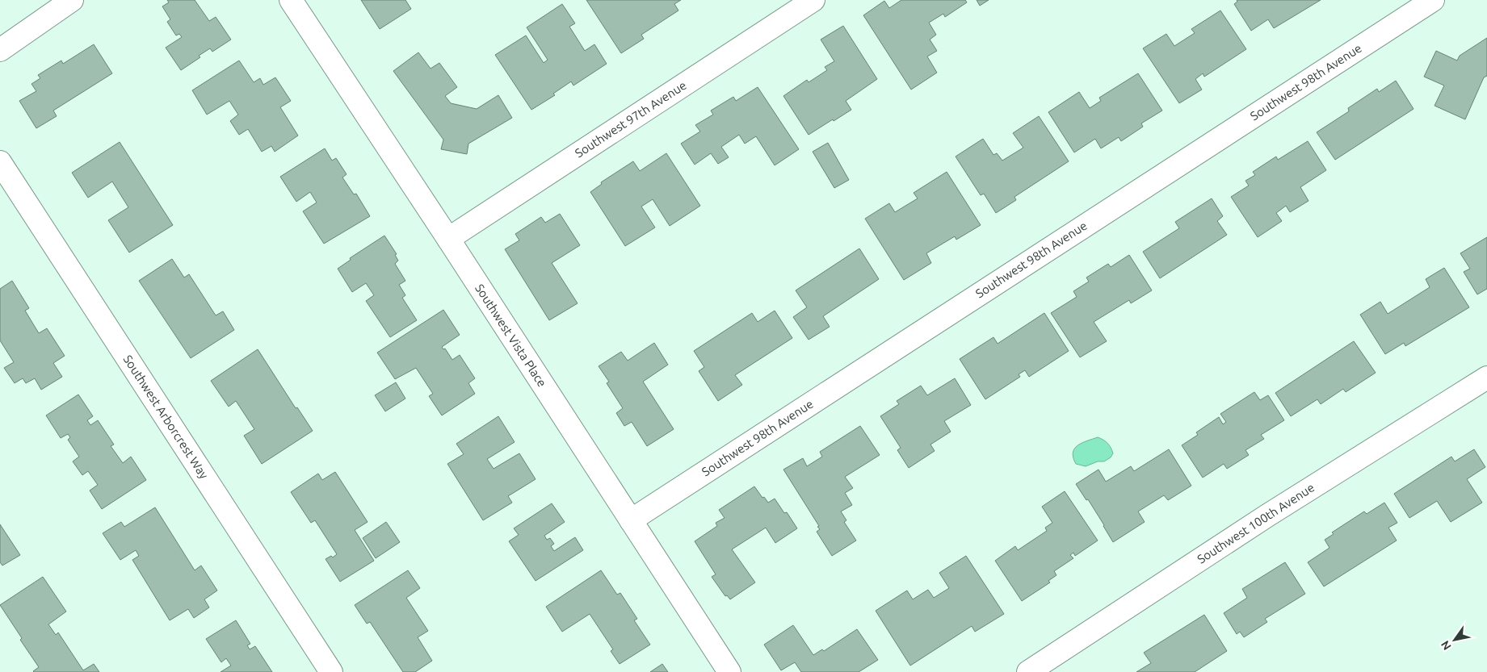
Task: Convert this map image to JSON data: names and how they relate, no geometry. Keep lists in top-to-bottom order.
{
  "streets": {
    "street": [
      "Southwest 98th Avenue",
      "Southwest 97th Avenue",
      "Southwest Vista Place",
      "Southwest Arborcrest Way",
      "Southwest 100th Avenue"
    ]
  },
  "crossings": [
    ["Southwest 98th Avenue", "Southwest Vista Place"],
    ["Southwest 97th Avenue", "Southwest Vista Place"]
  ],
  "north": "bottom left"
}
